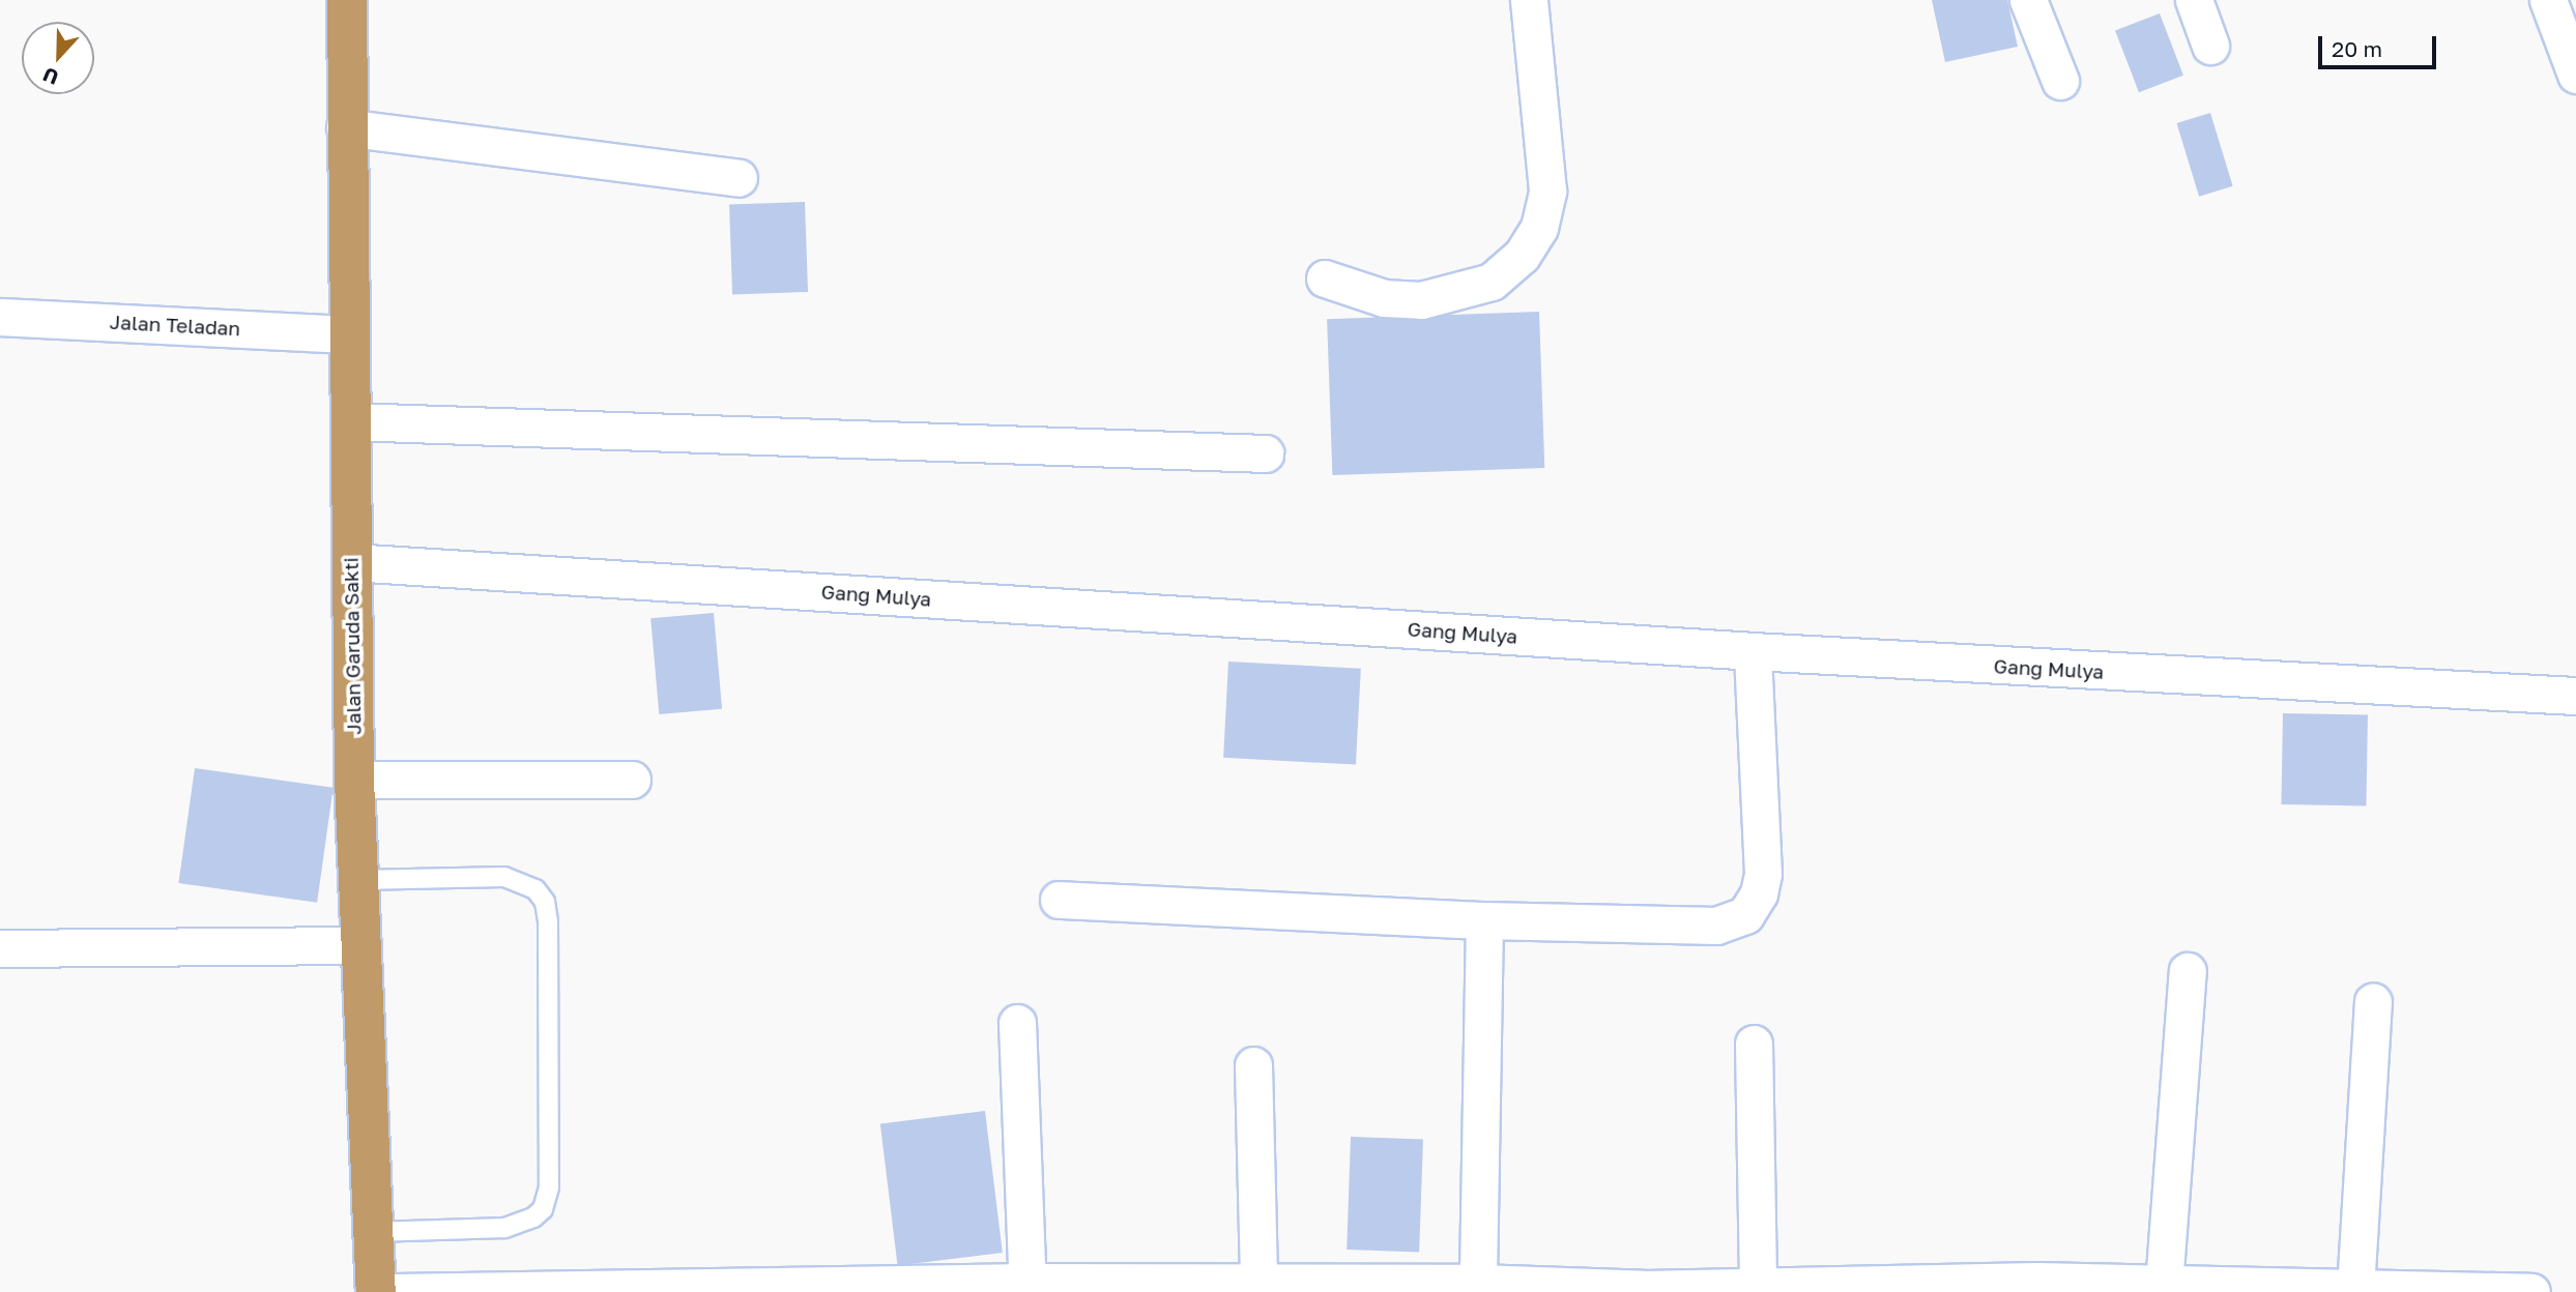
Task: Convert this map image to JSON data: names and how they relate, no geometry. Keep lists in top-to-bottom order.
{
  "streets": {
    "highway": ["Jalan Garuda Sakti"],
    "street": ["Jalan Teladan", "Gang Mulya"]
  },
  "crossings": [
    ["Jalan Teladan", "Jalan Garuda Sakti"],
    ["Gang Mulya", "Jalan Garuda Sakti"]
  ],
  "scale_bar": "20 m",
  "north": "bottom"
}
